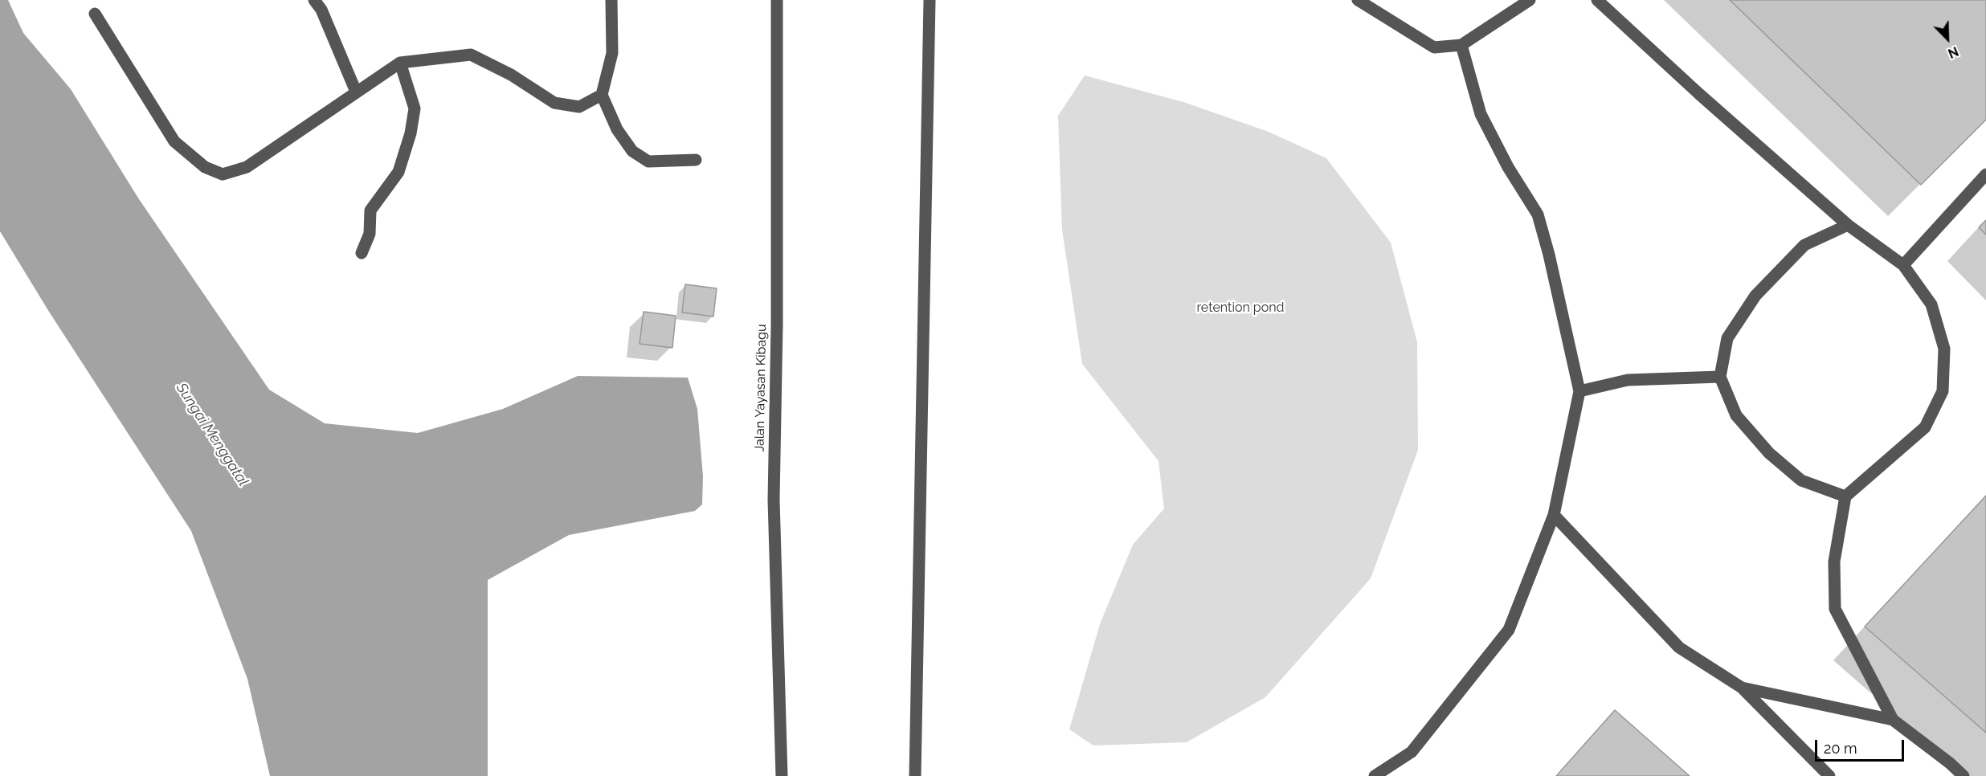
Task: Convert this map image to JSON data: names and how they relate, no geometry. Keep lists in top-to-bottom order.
{
  "streets": {
    "street": ["Jalan Yayasan Kibagu"]
  },
  "water": ["Sungai Menggatal"],
  "parks": ["retention pond"],
  "scale_bar": "20 m",
  "north": "bottom right"
}
